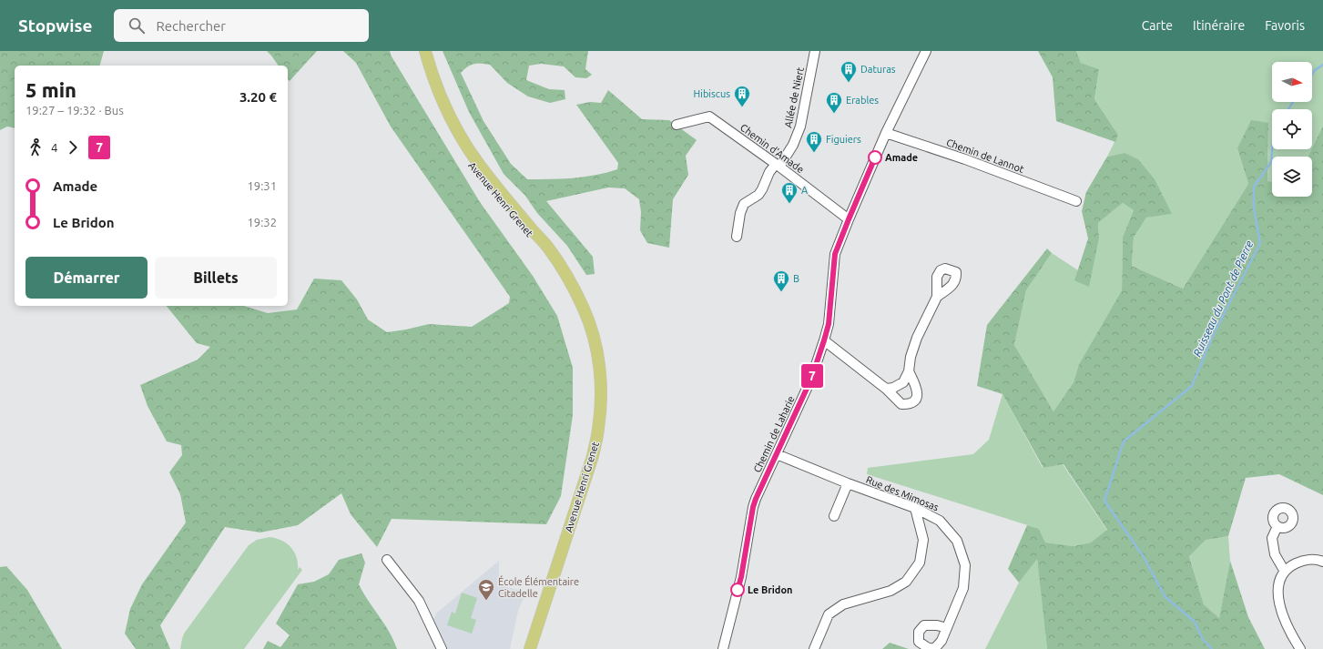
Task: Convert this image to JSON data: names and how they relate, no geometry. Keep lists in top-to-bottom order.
{
  "streets": {
    "main road": ["Avenue Henri Grenet"],
    "street": [
      "Allée de Niert",
      "Chemin d'Amade",
      "Chemin de Lannot",
      "Chemin de Laharie",
      "Rue des Mimosas"
    ]
  },
  "crossings": [
    ["Allée de Niert", "Chemin d'Amade"],
    ["Chemin d'Amade", "Chemin de Laharie"],
    ["Chemin de Lannot", "Chemin de Laharie"],
    ["Chemin de Laharie", "Rue des Mimosas"]
  ],
  "water": ["Ruisseau du Pont de Pierre"],
  "places": {
    "building": [
      "Daturas",
      "Hibiscus",
      "Erables",
      "Figuiers",
      "A",
      "B"
    ],
    "other": ["Amade", "Le Bridon"],
    "school or university": ["École Élémentaire Citadelle"]
  },
  "lines": ["bus line 7"],
  "north": "right",
  "page": {
    "header": "Stopwise",
    "search": "Rechercher",
    "nav": ["Carte", "Itinéraire", "Favoris"],
    "on_map": "7",
    "heading": ["5 min", "19:27 – 19:32 · Bus", "3.20 €"],
    "legs": ["4", "7"],
    "list": [
      {
        "name": "Amade",
        "value": "19:31"
      },
      {
        "name": "Le Bridon",
        "value": "19:32"
      }
    ],
    "buttons": ["Démarrer", "Billets"]
  }
}
